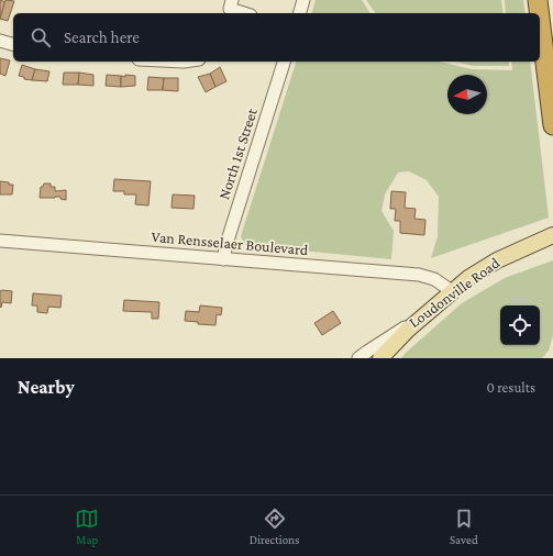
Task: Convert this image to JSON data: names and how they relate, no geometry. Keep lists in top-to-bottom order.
{
  "streets": {
    "main road": ["Loudonville Road"],
    "street": ["North 1st Street", "Van Rensselaer Boulevard"]
  },
  "crossings": [
    ["North 1st Street", "Van Rensselaer Boulevard"],
    ["Van Rensselaer Boulevard", "Loudonville Road"]
  ],
  "north": "left",
  "page": {
    "search": "Search here",
    "heading": ["Nearby", "0 results"],
    "nav": ["Map", "Directions", "Saved"]
  }
}
